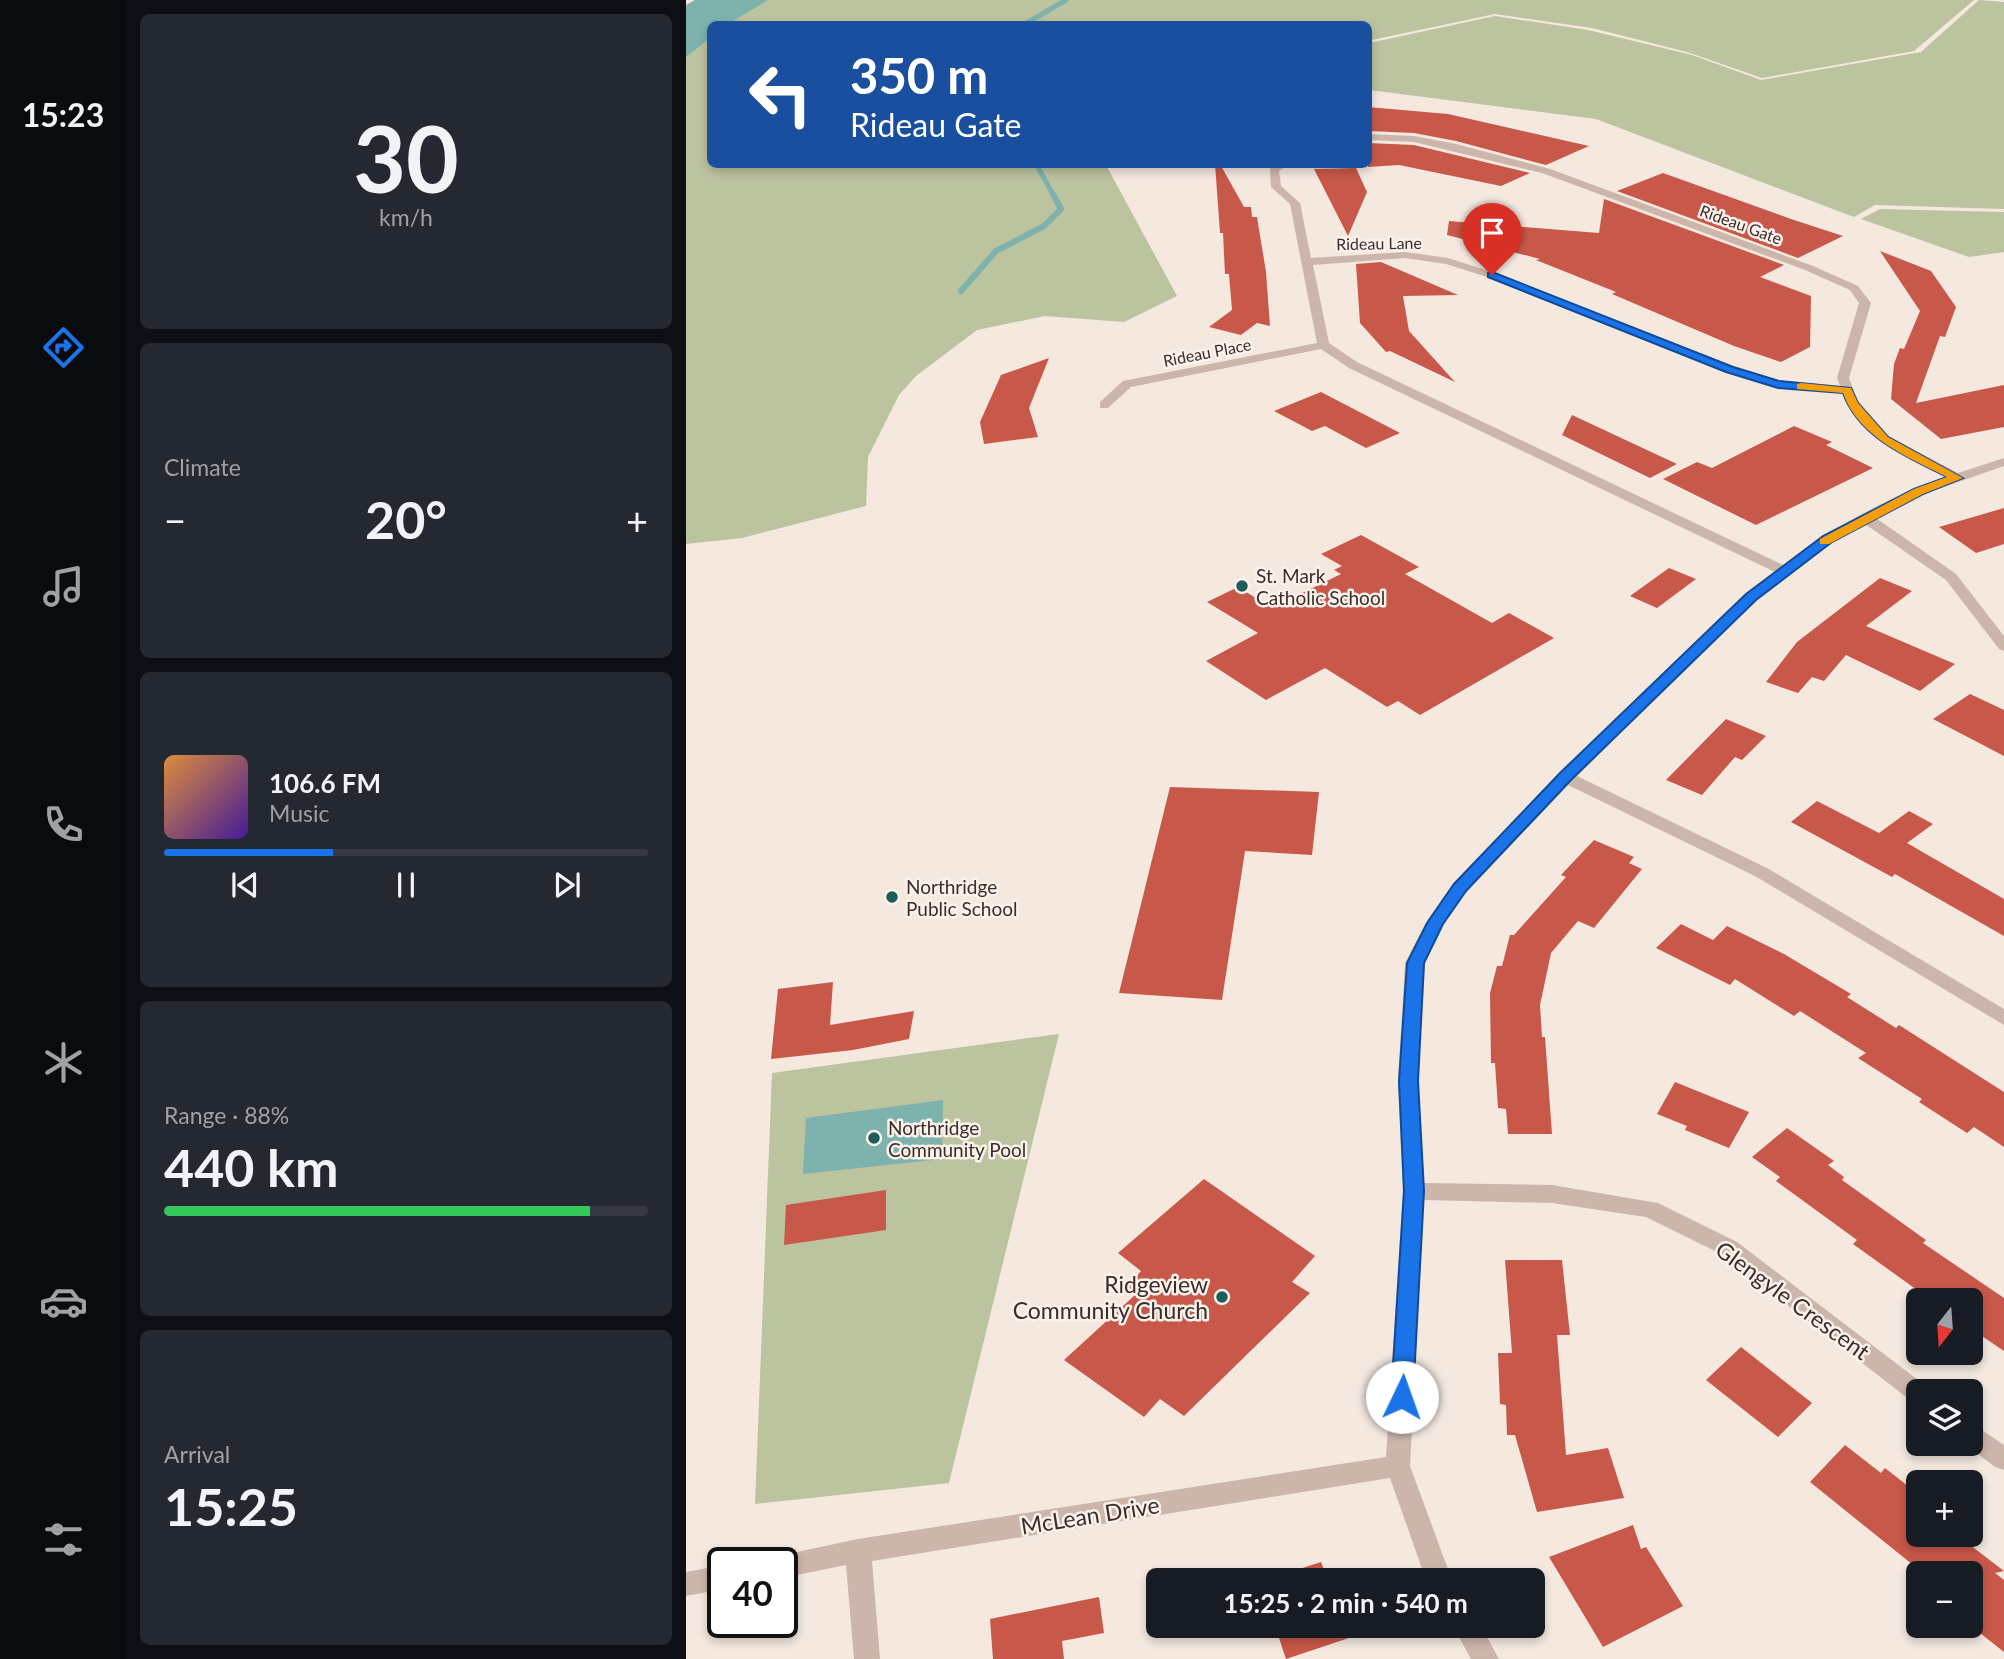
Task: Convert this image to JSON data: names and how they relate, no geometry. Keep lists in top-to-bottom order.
{
  "streets": {
    "street": [
      "Rideau Gate",
      "Rideau Lane",
      "Rideau Place",
      "Glengyle Crescent",
      "McLean Drive"
    ]
  },
  "crossings": [
    ["Rideau Gate", "Rideau Lane"]
  ],
  "places": [
    "St. Mark Catholic School",
    "Northridge Public School",
    "Northridge Community Pool",
    "Ridgeview Community Church"
  ],
  "north": "bottom",
  "page": {
    "tabs": "15:23",
    "tile": [
      ["30", "km/h"],
      "Climate",
      ["Range · 88%", "440 km"],
      ["Arrival", "15:25"]
    ],
    "turn": ["350 m", "Rideau Gate"],
    "heat": ["−", "20°", "+"],
    "song": ["106.6 FM", "Music"],
    "map_buttons": ["+", "−"],
    "limit": "40",
    "trip": "15:25 · 2 min · 540 m"
  }
}
